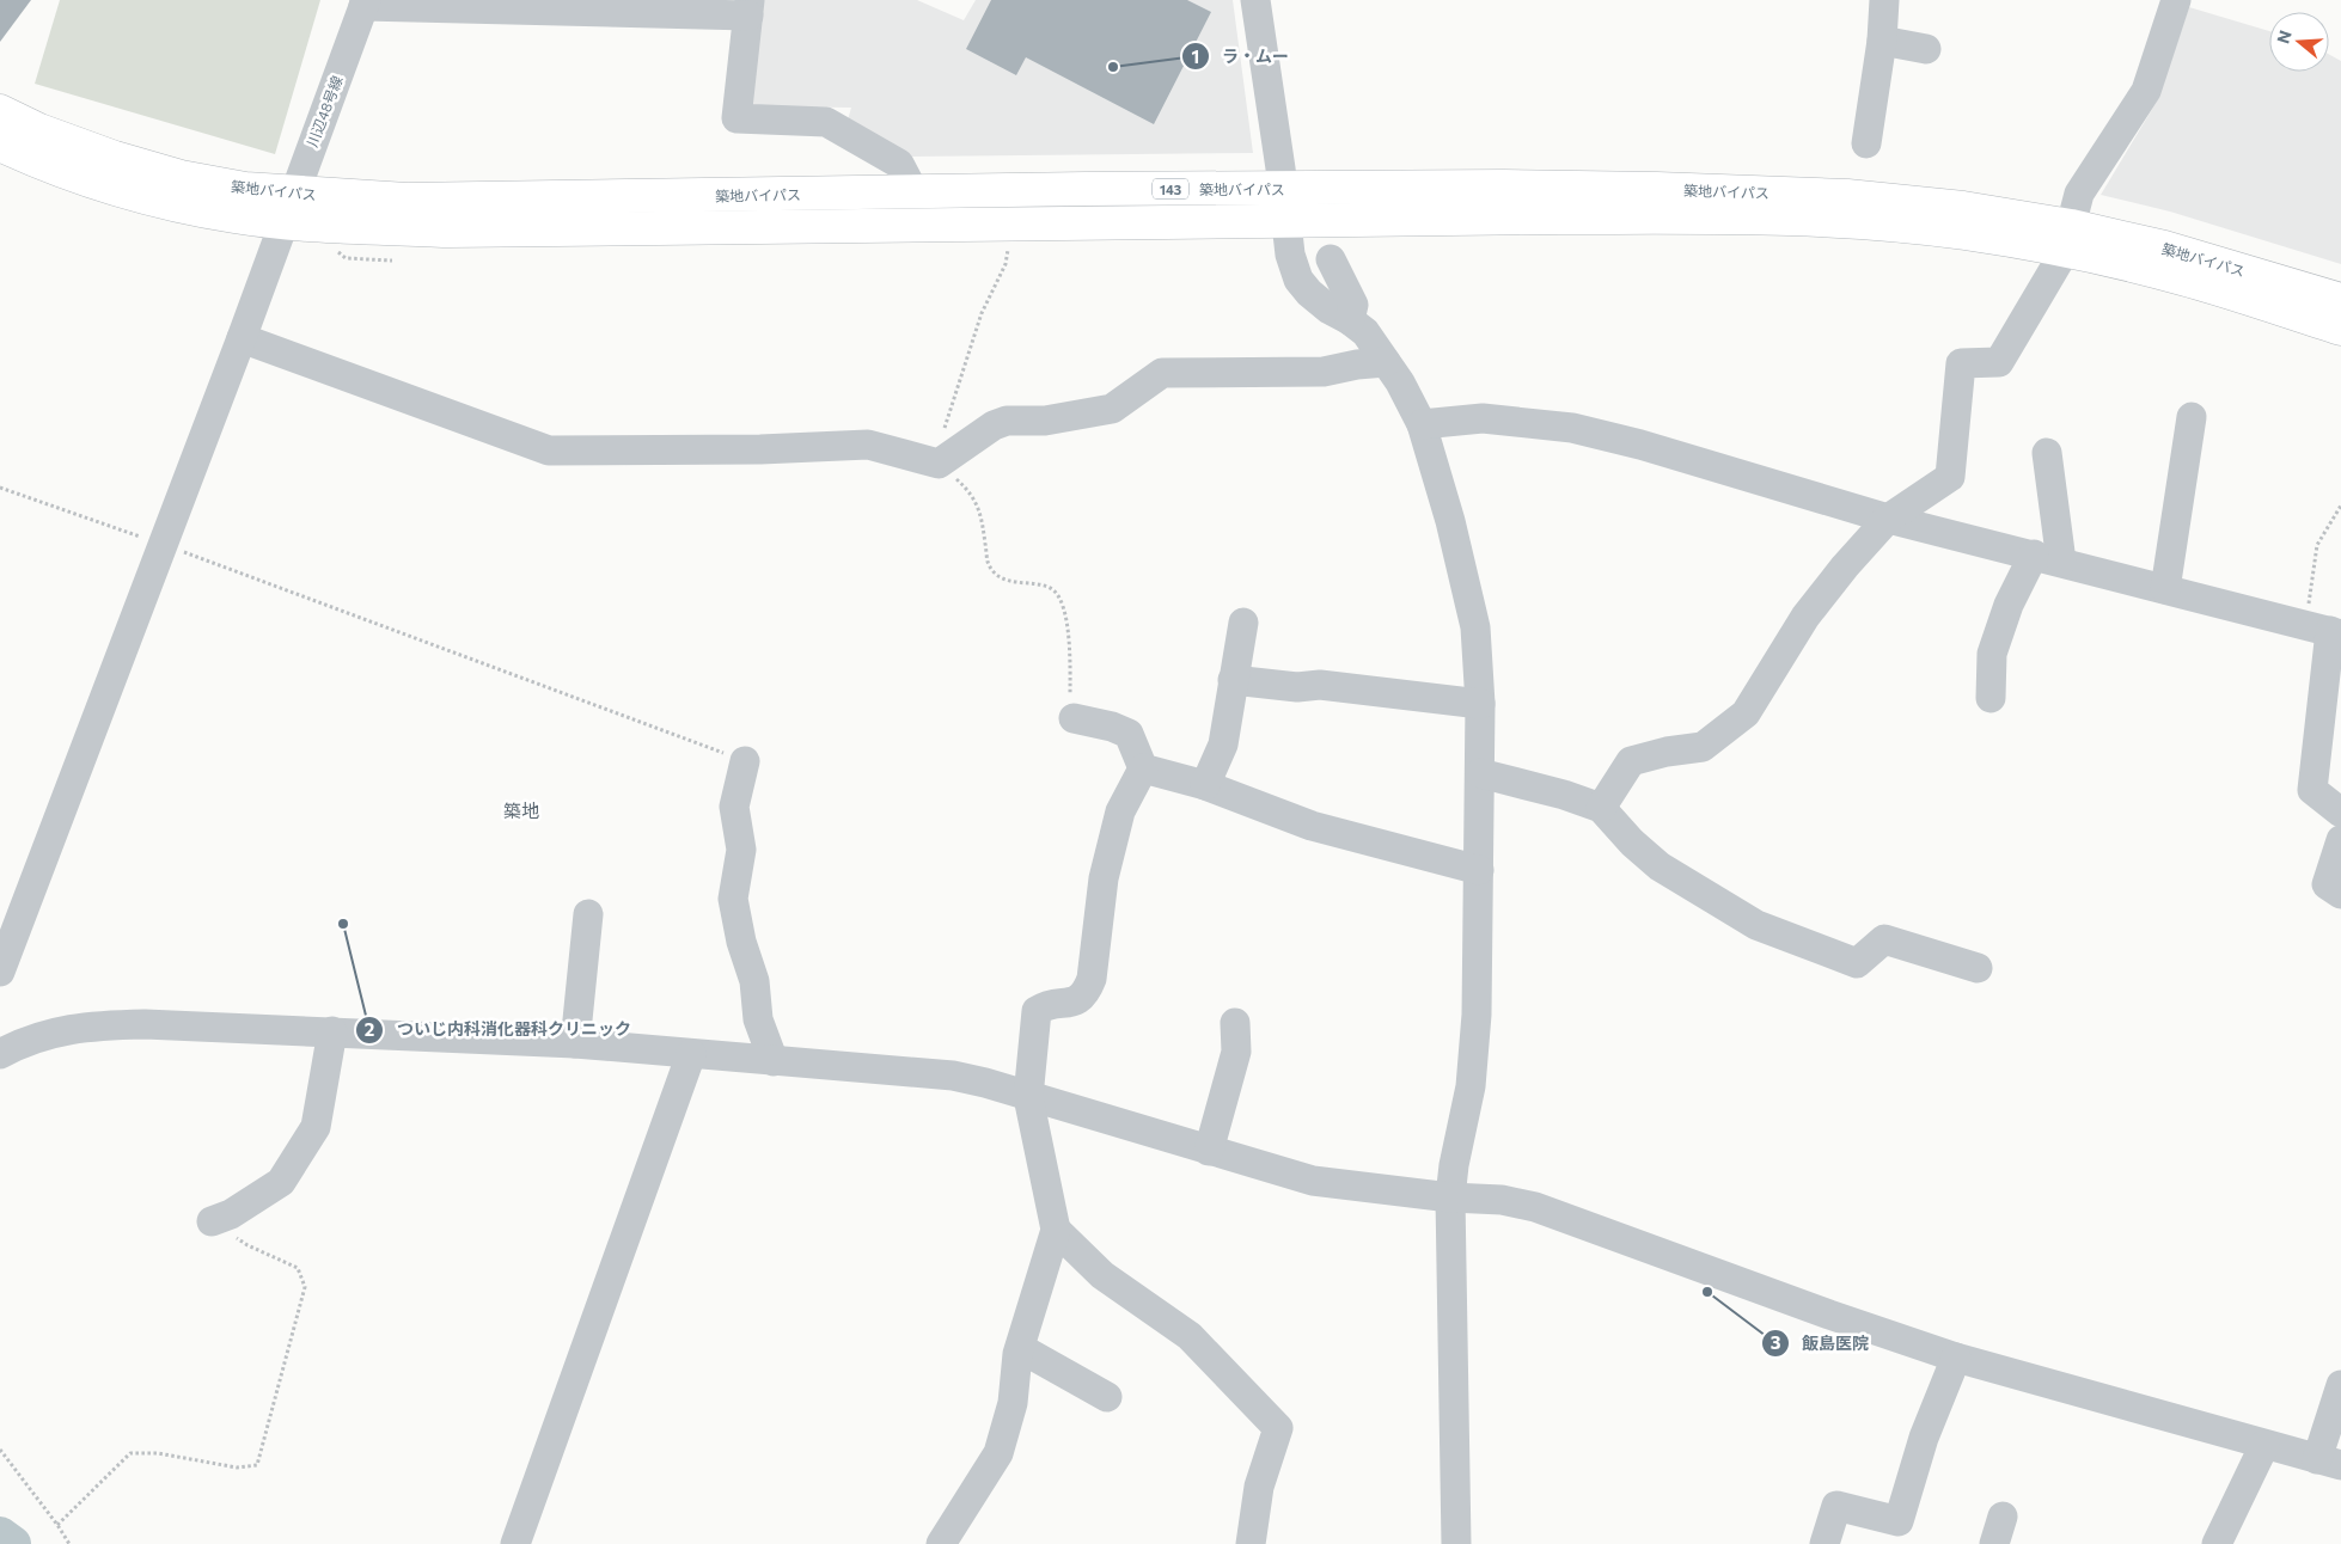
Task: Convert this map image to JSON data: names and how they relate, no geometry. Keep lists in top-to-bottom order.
{
  "streets": {
    "highway": ["143", "築地バイパス"],
    "street": ["川辺48号線"]
  },
  "crossings": [
    ["川辺48号線", "築地バイパス"]
  ],
  "districts": ["築地"],
  "places": ["ラ・ムー", "ついじ内科消化器科クリニック", "飯島医院"],
  "north": "left"
}
